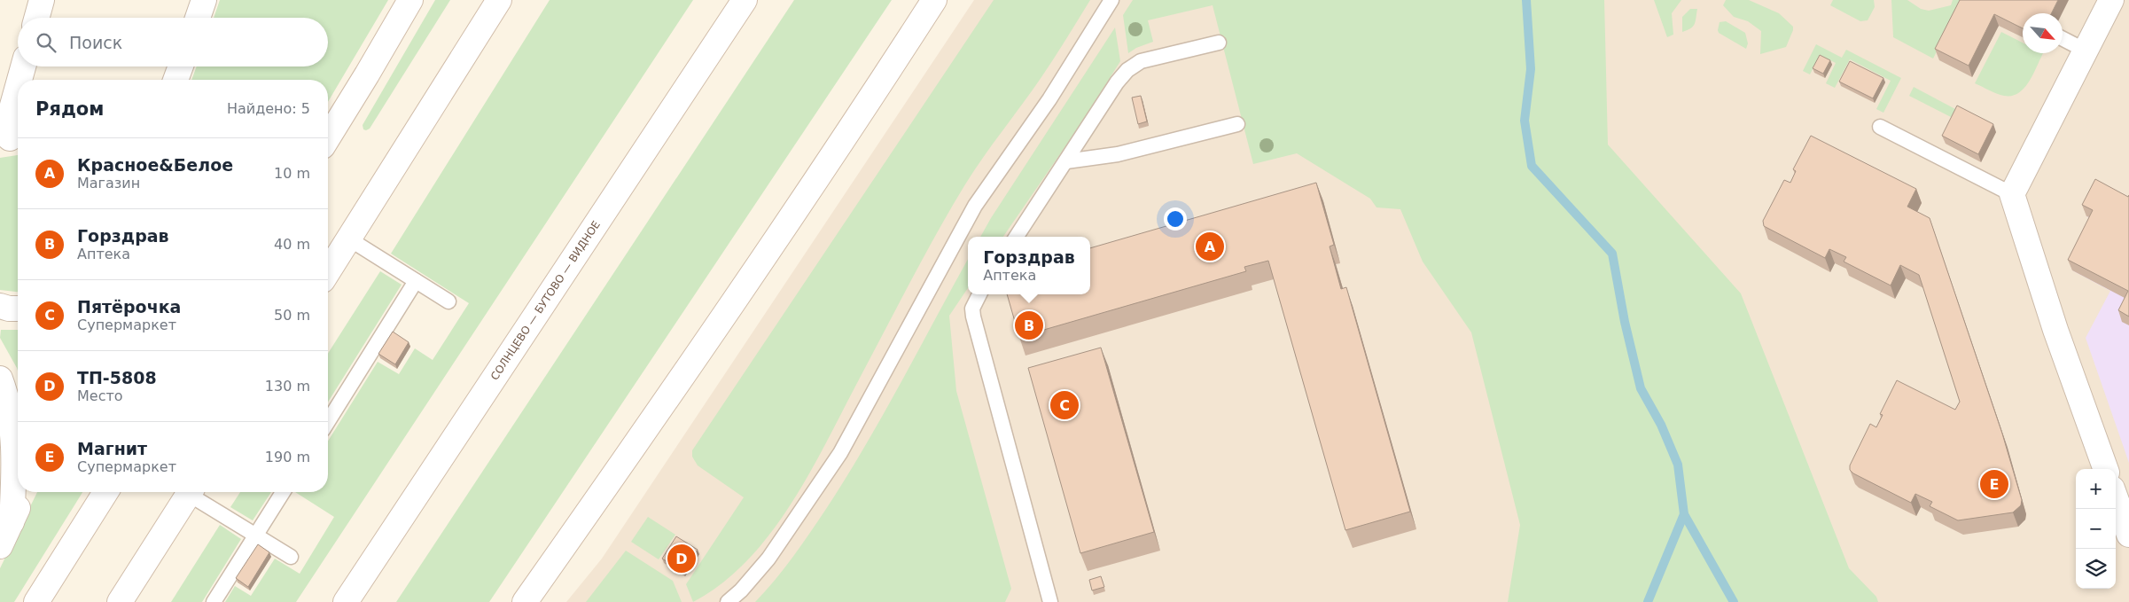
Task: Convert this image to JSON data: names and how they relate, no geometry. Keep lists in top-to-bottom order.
{
  "streets": {
    "main road": ["СОЛНЦЕВО — БУТОВО — ВИДНОЕ"]
  },
  "north": "bottom right",
  "page": {
    "search": "Поиск",
    "heading": ["Рядом", "Найдено: 5"],
    "list": [
      {
        "mark": "A",
        "name": "Красное&Белое",
        "note": "Магазин",
        "value": "10 m"
      },
      {
        "mark": "B",
        "name": "Горздрав",
        "note": "Аптека",
        "value": "40 m"
      },
      {
        "mark": "C",
        "name": "Пятёрочка",
        "note": "Супермаркет",
        "value": "50 m"
      },
      {
        "mark": "D",
        "name": "ТП-5808",
        "note": "Место",
        "value": "130 m"
      },
      {
        "mark": "E",
        "name": "Магнит",
        "note": "Супермаркет",
        "value": "190 m"
      }
    ],
    "pins": [
      "A",
      "B",
      "C",
      "E",
      "D"
    ],
    "popup": ["Горздрав", "Аптека"],
    "map_buttons": ["+", "−"]
  }
}
